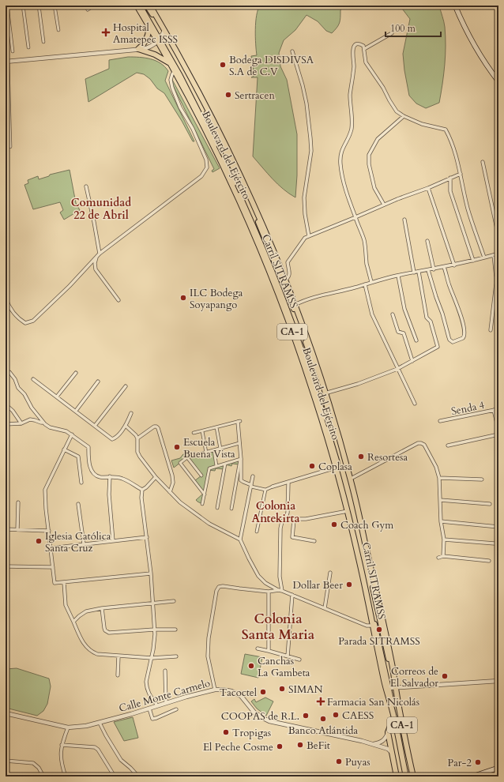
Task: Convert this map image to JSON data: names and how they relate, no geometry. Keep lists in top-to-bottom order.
{
  "streets": {
    "main road": ["Boulevard del Ejército", "Carril SITRAMSS", "CA-1"],
    "street": ["Senda 4", "Calle Monte Carmelo"]
  },
  "crossings": [
    ["Boulevard del Ejército", "Carril SITRAMSS"]
  ],
  "districts": ["Comunidad 22 de Abril", "Colonia Antekirta", "Colonia Santa Maria"],
  "places": {
    "health": ["Hospital Amatepec ISSS", "Farmacia San Nicolás"],
    "other": [
      "Bodega DISDIVSA S.A de C.V",
      "Sertracen",
      "ILC Bodega Soyapango",
      "Escuela Buena Vista",
      "Resortesa",
      "Coplasa",
      "Coach Gym",
      "Iglesia Católica Santa Cruz",
      "Dollar Beer",
      "Parada SITRAMSS",
      "Canchas La Gambeta",
      "Correos de El Salvador",
      "SIMAN",
      "Tacoctel",
      "CAESS",
      "COOPAS de R.L.",
      "Banco Atlántida",
      "Tropigas",
      "BeFit",
      "El Peche Cosme",
      "Puyas",
      "Par-2"
    ]
  },
  "scale_bar": "100 m"
}
